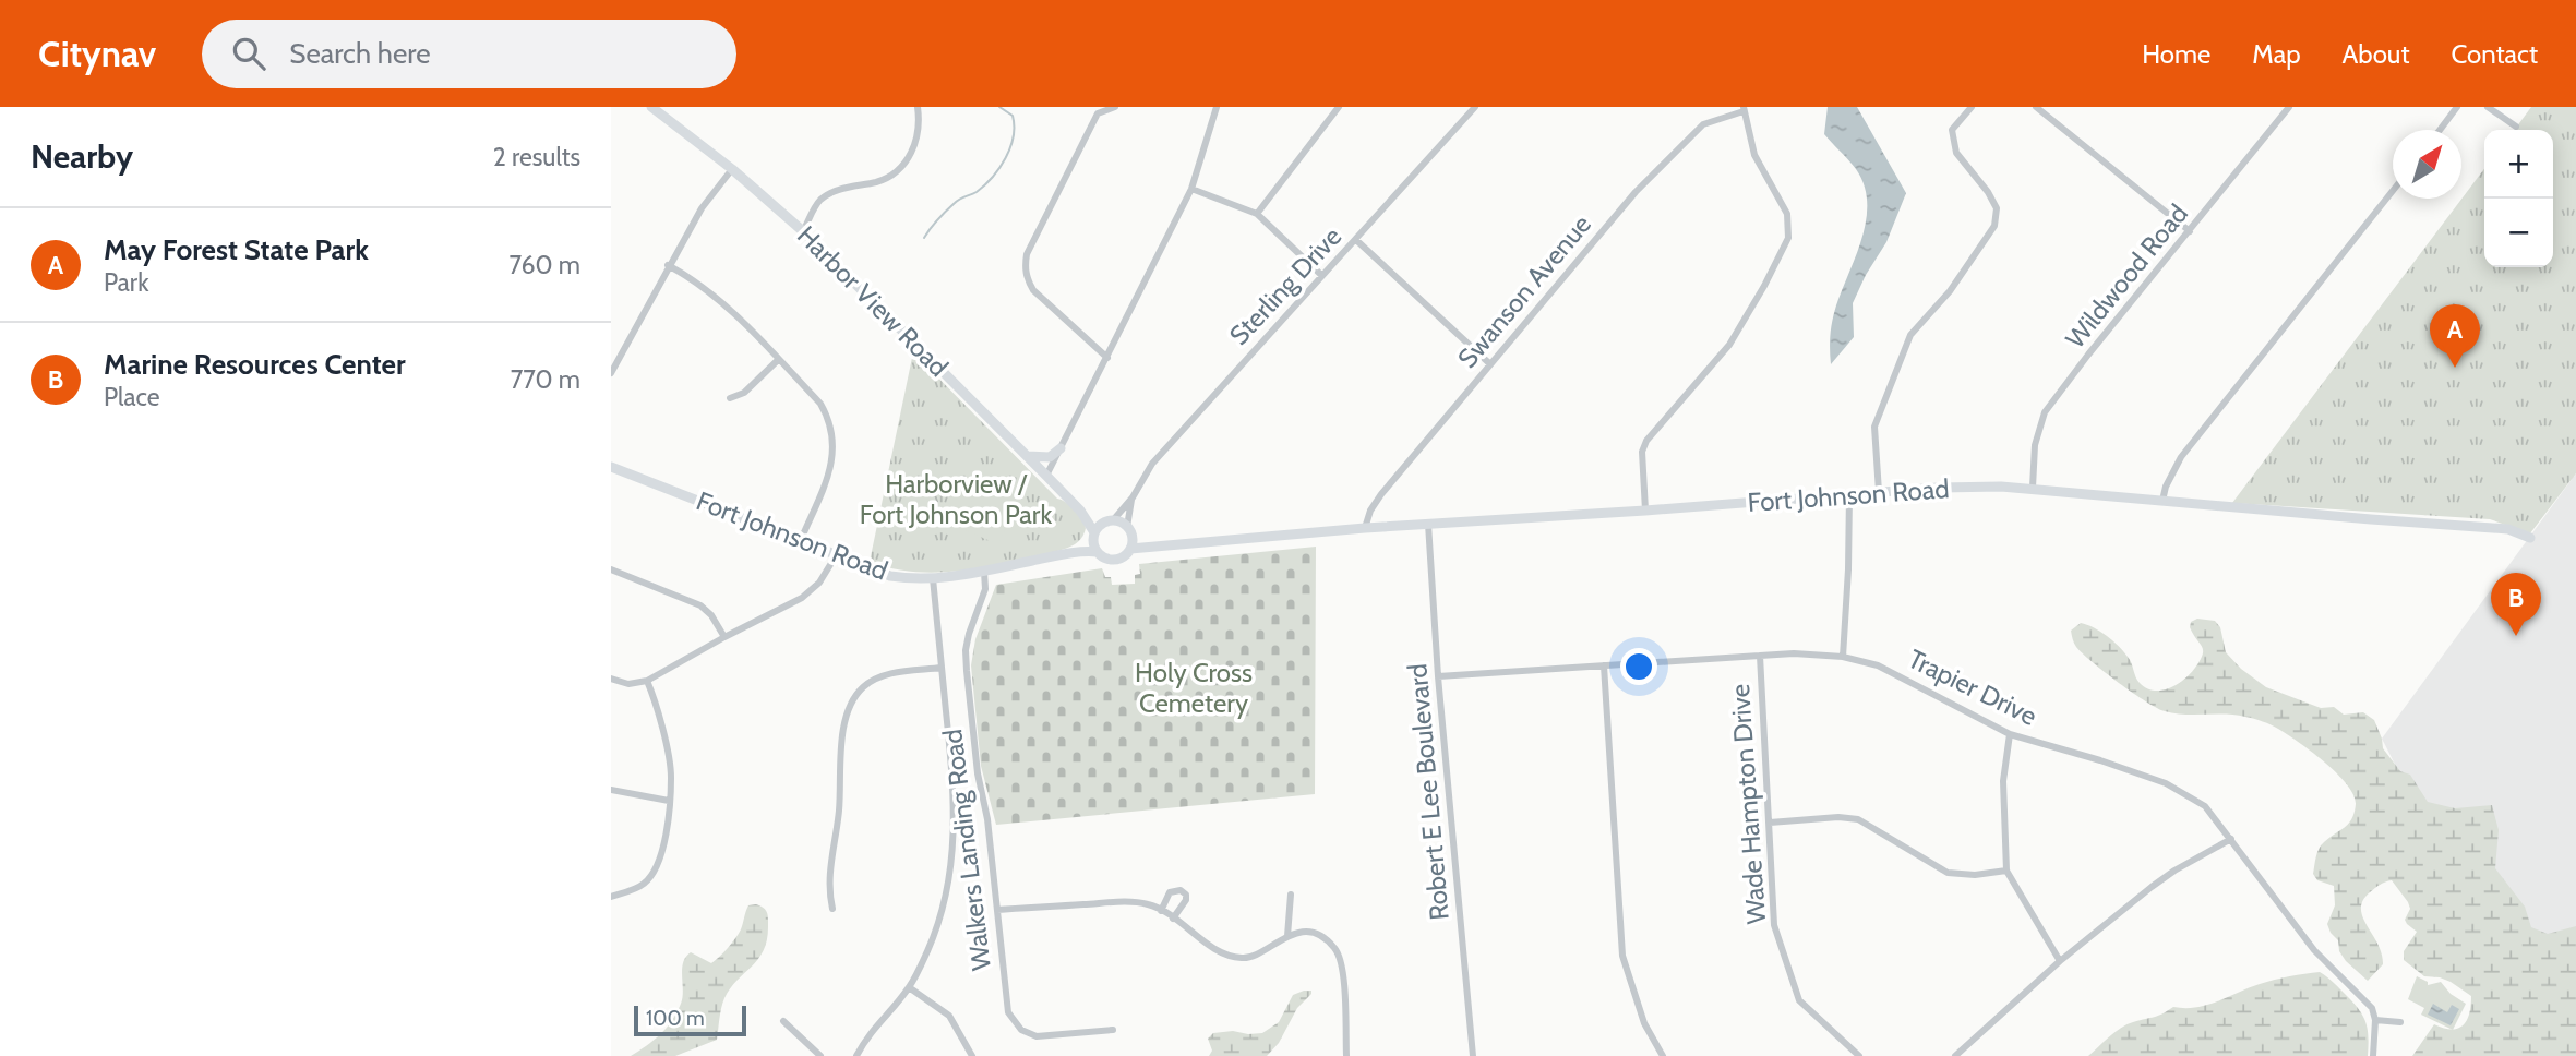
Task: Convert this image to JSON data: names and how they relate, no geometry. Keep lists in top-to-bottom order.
{
  "streets": {
    "street": [
      "Wildwood Road",
      "Sterling Drive",
      "Swanson Avenue",
      "Harbor View Road",
      "Fort Johnson Road",
      "Trapier Drive",
      "Robert E Lee Boulevard",
      "Wade Hampton Drive",
      "Walkers Landing Road"
    ]
  },
  "crossings": [
    ["Wildwood Road", "Fort Johnson Road"],
    ["Sterling Drive", "Harbor View Road"],
    ["Sterling Drive", "Fort Johnson Road"],
    ["Swanson Avenue", "Fort Johnson Road"],
    ["Harbor View Road", "Fort Johnson Road"],
    ["Fort Johnson Road", "Robert E Lee Boulevard"],
    ["Fort Johnson Road", "Walkers Landing Road"],
    ["Trapier Drive", "Robert E Lee Boulevard"],
    ["Trapier Drive", "Wade Hampton Drive"]
  ],
  "parks": ["Harborview / Fort Johnson Park", "Holy Cross Cemetery"],
  "scale_bar": "100 m",
  "north": "top right",
  "page": {
    "header": "Citynav",
    "search": "Search here",
    "nav": [
      "Home",
      "Map",
      "About",
      "Contact"
    ],
    "heading": ["Nearby", "2 results"],
    "map_buttons": ["+", "−"],
    "list": [
      {
        "mark": "A",
        "name": "May Forest State Park",
        "note": "Park",
        "value": "760 m"
      },
      {
        "mark": "B",
        "name": "Marine Resources Center",
        "note": "Place",
        "value": "770 m"
      }
    ],
    "pins": ["A", "B"],
    "scale": "100 m"
  }
}
